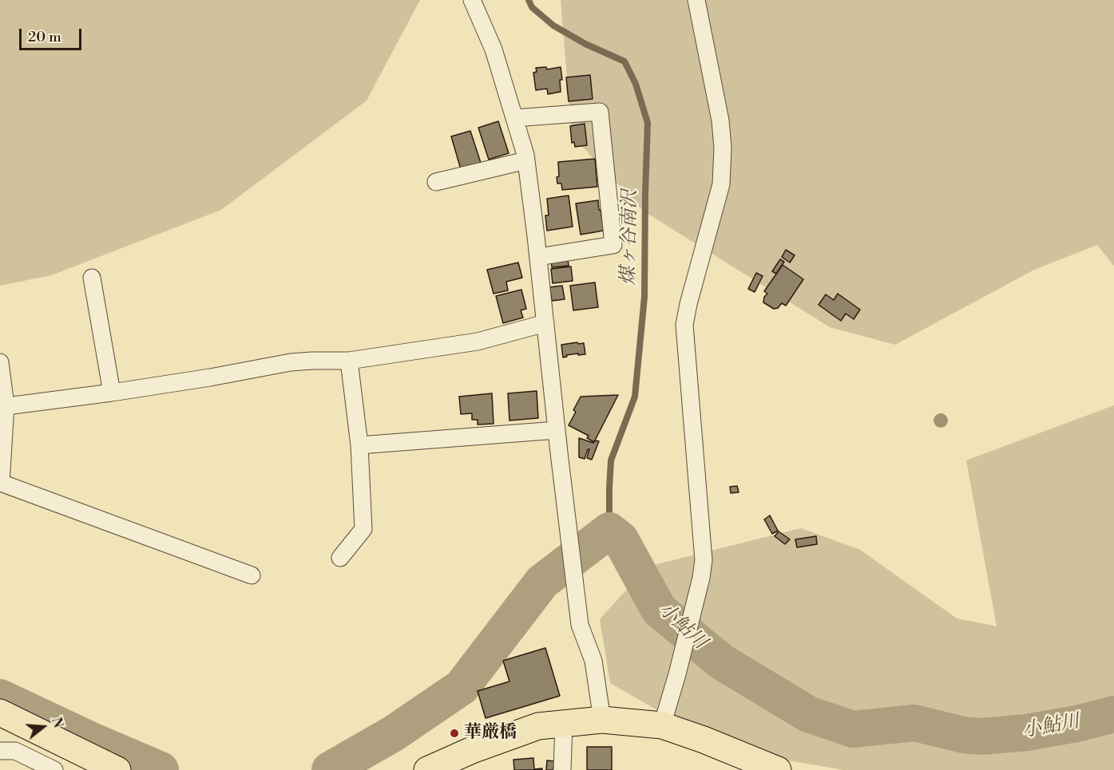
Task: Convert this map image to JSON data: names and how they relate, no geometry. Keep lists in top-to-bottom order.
{
  "water": ["煤ヶ谷南沢", "小鮎川"],
  "places": ["華厳橋"],
  "scale_bar": "20 m",
  "north": "right"
}
